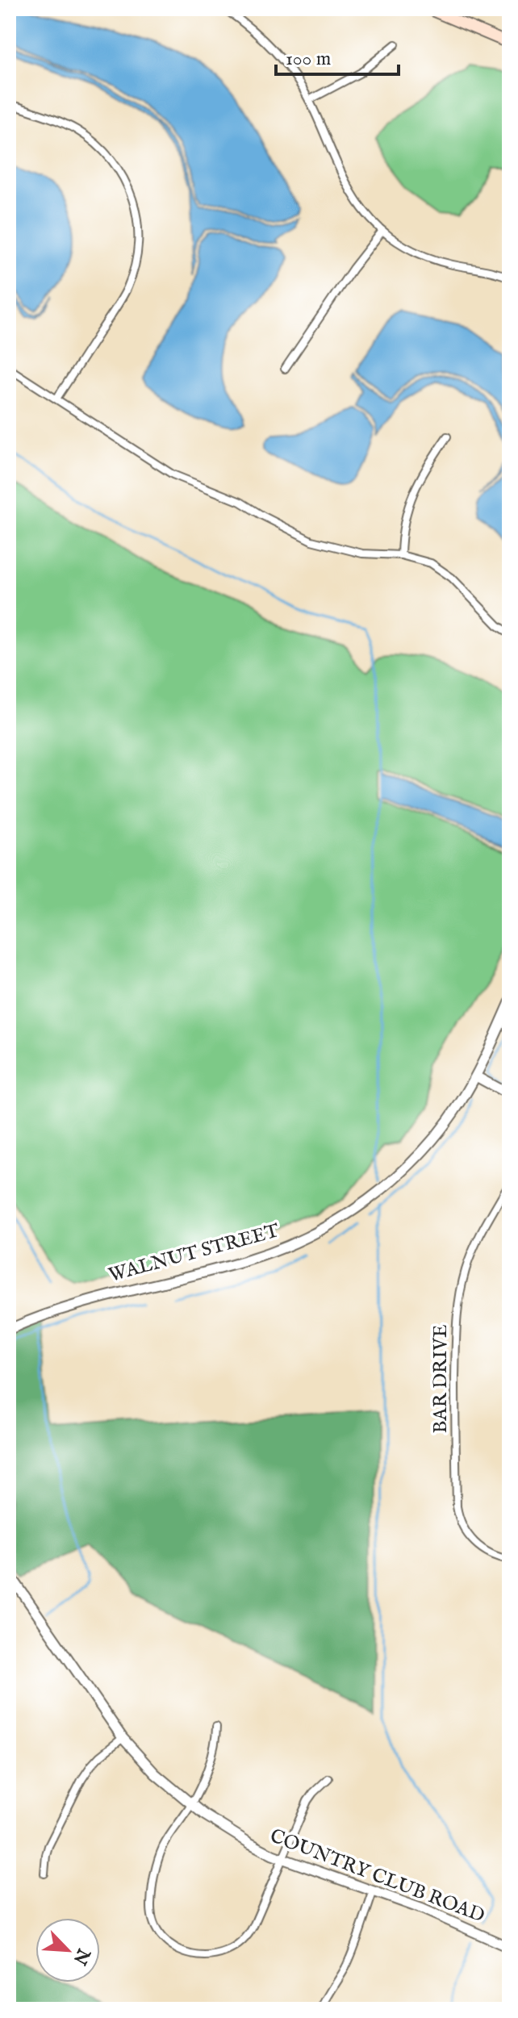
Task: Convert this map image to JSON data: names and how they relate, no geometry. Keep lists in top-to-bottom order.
{
  "streets": {
    "street": ["WALNUT STREET", "BAR DRIVE", "COUNTRY CLUB ROAD"]
  },
  "scale_bar": "100 m",
  "north": "bottom right"
}
